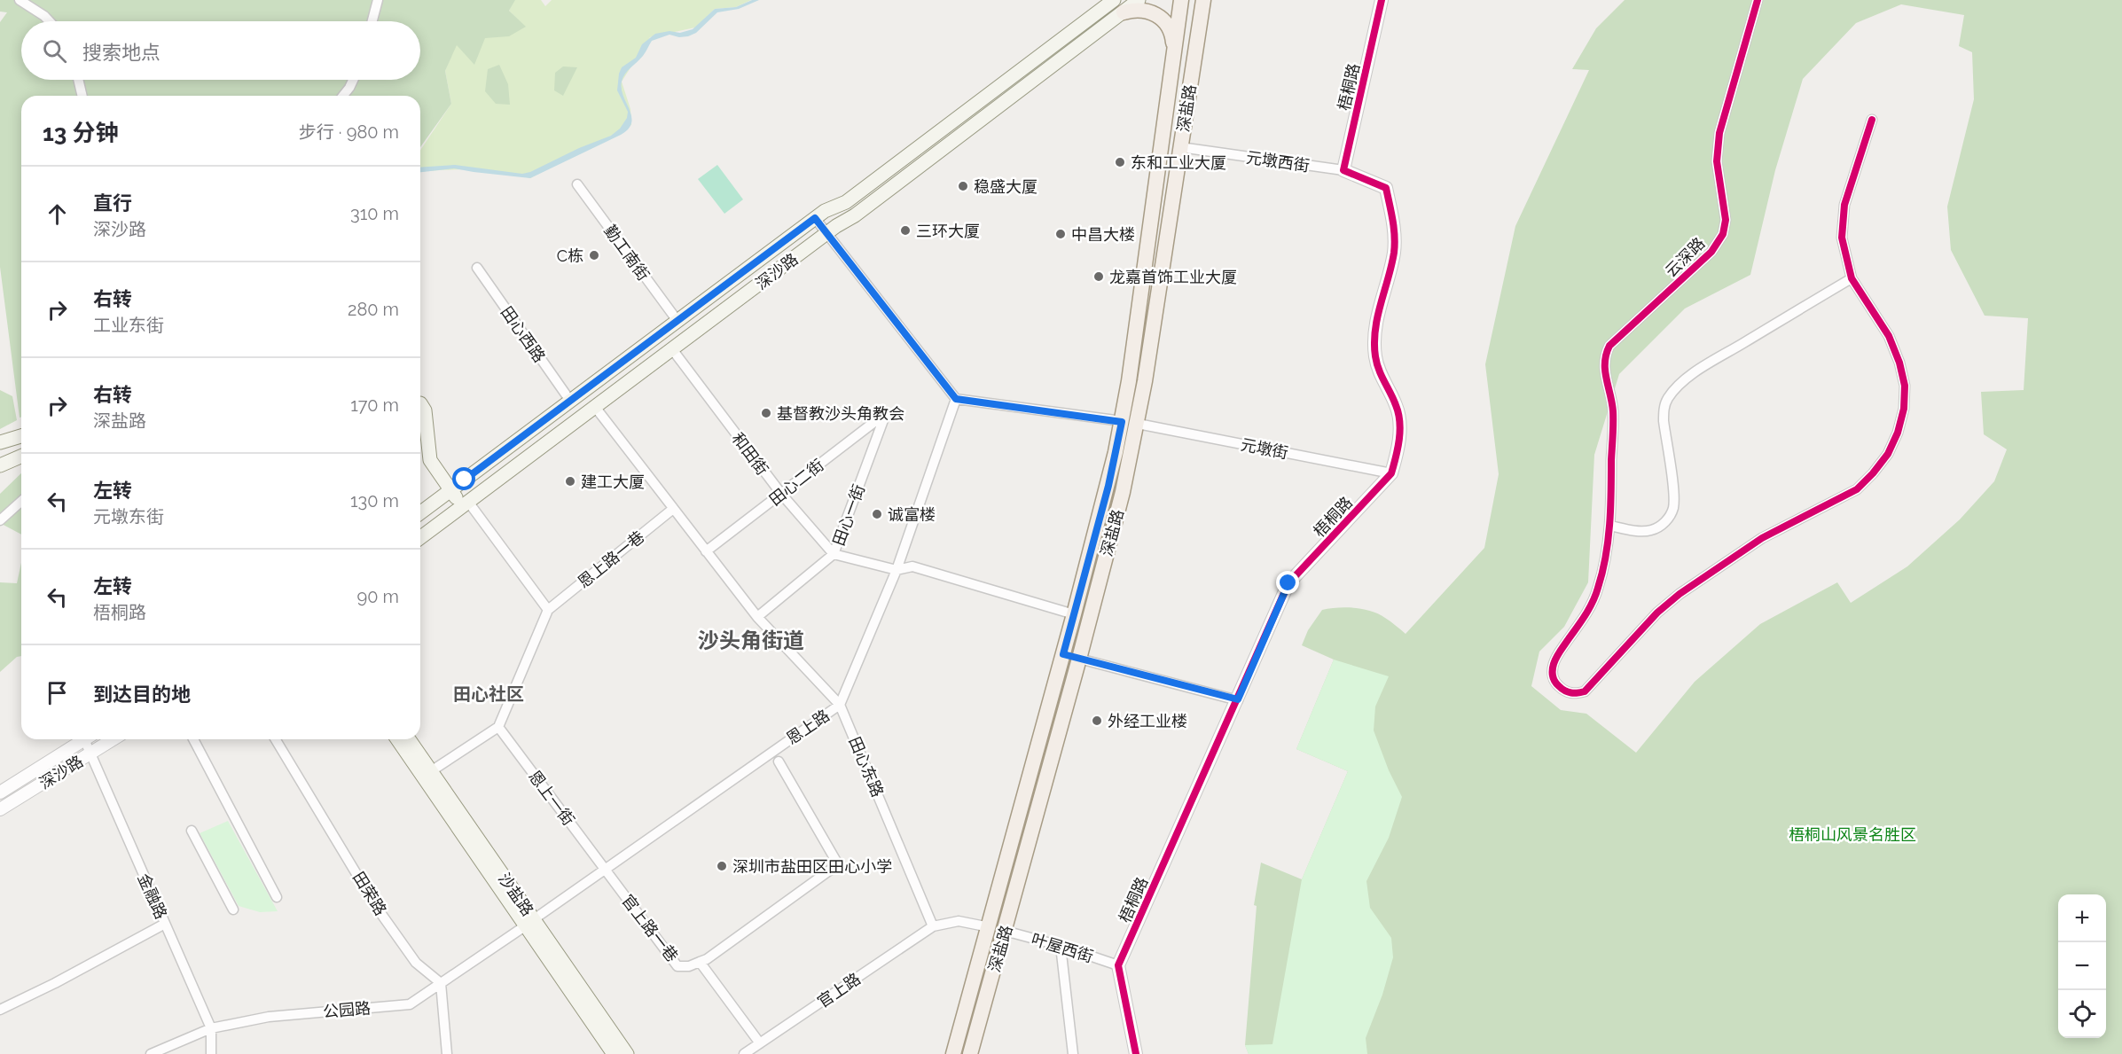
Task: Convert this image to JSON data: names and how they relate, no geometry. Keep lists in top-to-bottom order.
{
  "streets": {
    "main road": ["深盐路", "深沙路", "沙盐路"],
    "street": [
      "梧桐路",
      "元墩西街",
      "勤工南街",
      "云深路",
      "田心西路",
      "元墩街",
      "和田街",
      "田心二街",
      "田心一街",
      "恩上路一巷",
      "恩上路",
      "田心东路",
      "恩上一街",
      "田荣路",
      "金融路",
      "官上路一巷",
      "叶屋西街",
      "官上路",
      "公园路"
    ]
  },
  "crossings": [
    ["梧桐路", "元墩西街"],
    ["梧桐路", "元墩街"],
    ["梧桐路", "叶屋西街"],
    ["深盐路", "元墩西街"],
    ["深盐路", "元墩街"],
    ["深盐路", "叶屋西街"],
    ["勤工南街", "深沙路"],
    ["深沙路", "田心西路"],
    ["深沙路", "和田街"],
    ["深沙路", "田心东路"],
    ["深沙路", "金融路"],
    ["和田街", "田心二街"],
    ["和田街", "田心一街"],
    ["田心二街", "田心一街"],
    ["田心二街", "田心东路"],
    ["田心一街", "田心东路"],
    ["恩上路一巷", "田心东路"],
    ["恩上路一巷", "恩上一街"],
    ["恩上路", "田心东路"],
    ["恩上路", "恩上一街"],
    ["恩上路", "沙盐路"],
    ["恩上路", "官上路一巷"],
    ["恩上路", "公园路"],
    ["田心东路", "官上路"],
    ["恩上一街", "官上路一巷"],
    ["田荣路", "公园路"],
    ["沙盐路", "公园路"],
    ["金融路", "公园路"],
    ["官上路一巷", "官上路"]
  ],
  "districts": ["沙头角街道", "田心社区"],
  "parks": ["梧桐山风景名胜区"],
  "places": [
    "东和工业大厦",
    "稳盛大厦",
    "三环大厦",
    "中昌大楼",
    "C栋",
    "龙嘉首饰工业大厦",
    "基督教沙头角教会",
    "建工大厦",
    "诚富楼",
    "外经工业楼",
    "深圳市盐田区田心小学"
  ],
  "page": {
    "search": "搜索地点",
    "heading": ["13 分钟", "步行 · 980 m"],
    "list": [
      ["直行", "深沙路", "310 m"],
      ["右转", "工业东街", "280 m"],
      ["右转", "深盐路", "170 m"],
      ["左转", "元墩东街", "130 m"],
      ["左转", "梧桐路", "90 m"],
      "到达目的地"
    ],
    "map_buttons": ["+", "−"]
  }
}
